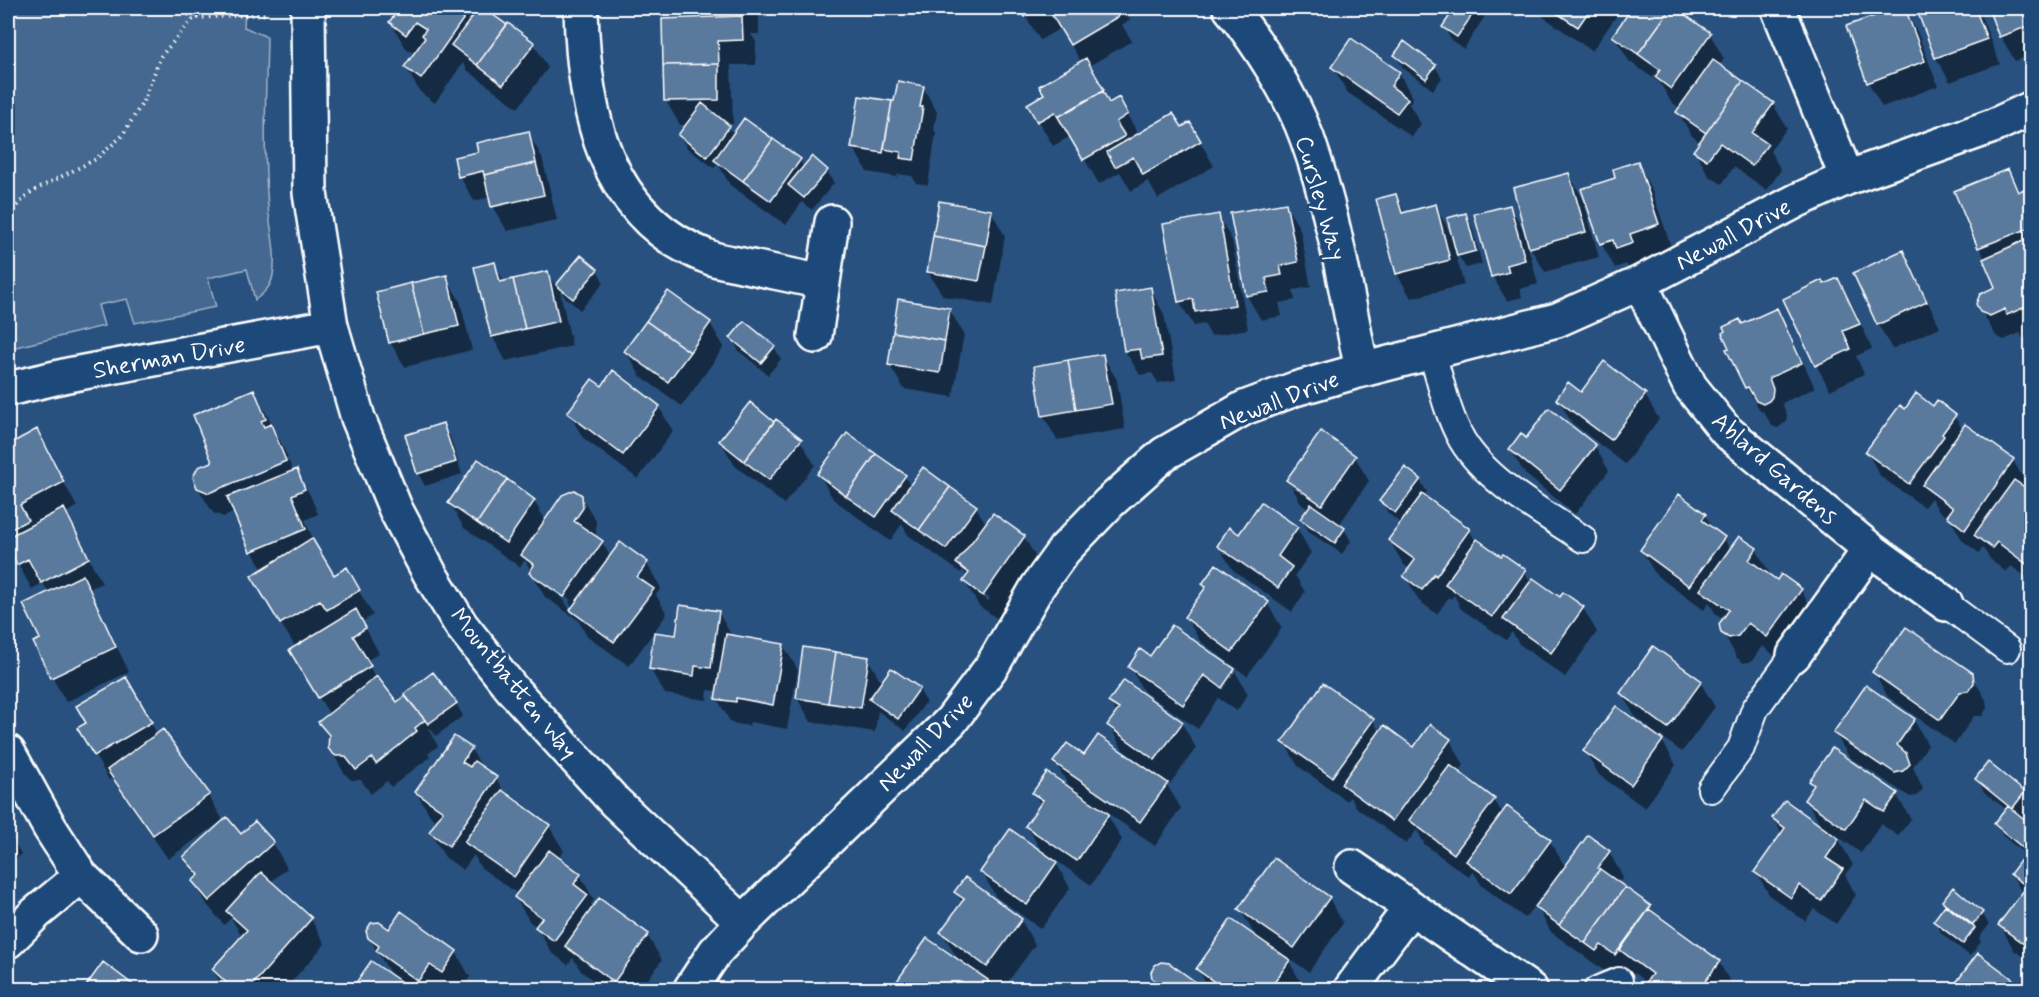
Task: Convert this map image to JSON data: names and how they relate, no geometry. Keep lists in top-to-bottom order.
{
  "streets": {
    "street": [
      "Cursley Way",
      "Newall Drive",
      "Sherman Drive",
      "Ablard Gardens",
      "Mountbatten Way"
    ]
  },
  "crossings": [
    ["Cursley Way", "Newall Drive"],
    ["Newall Drive", "Ablard Gardens"],
    ["Newall Drive", "Mountbatten Way"],
    ["Sherman Drive", "Mountbatten Way"]
  ]
}
